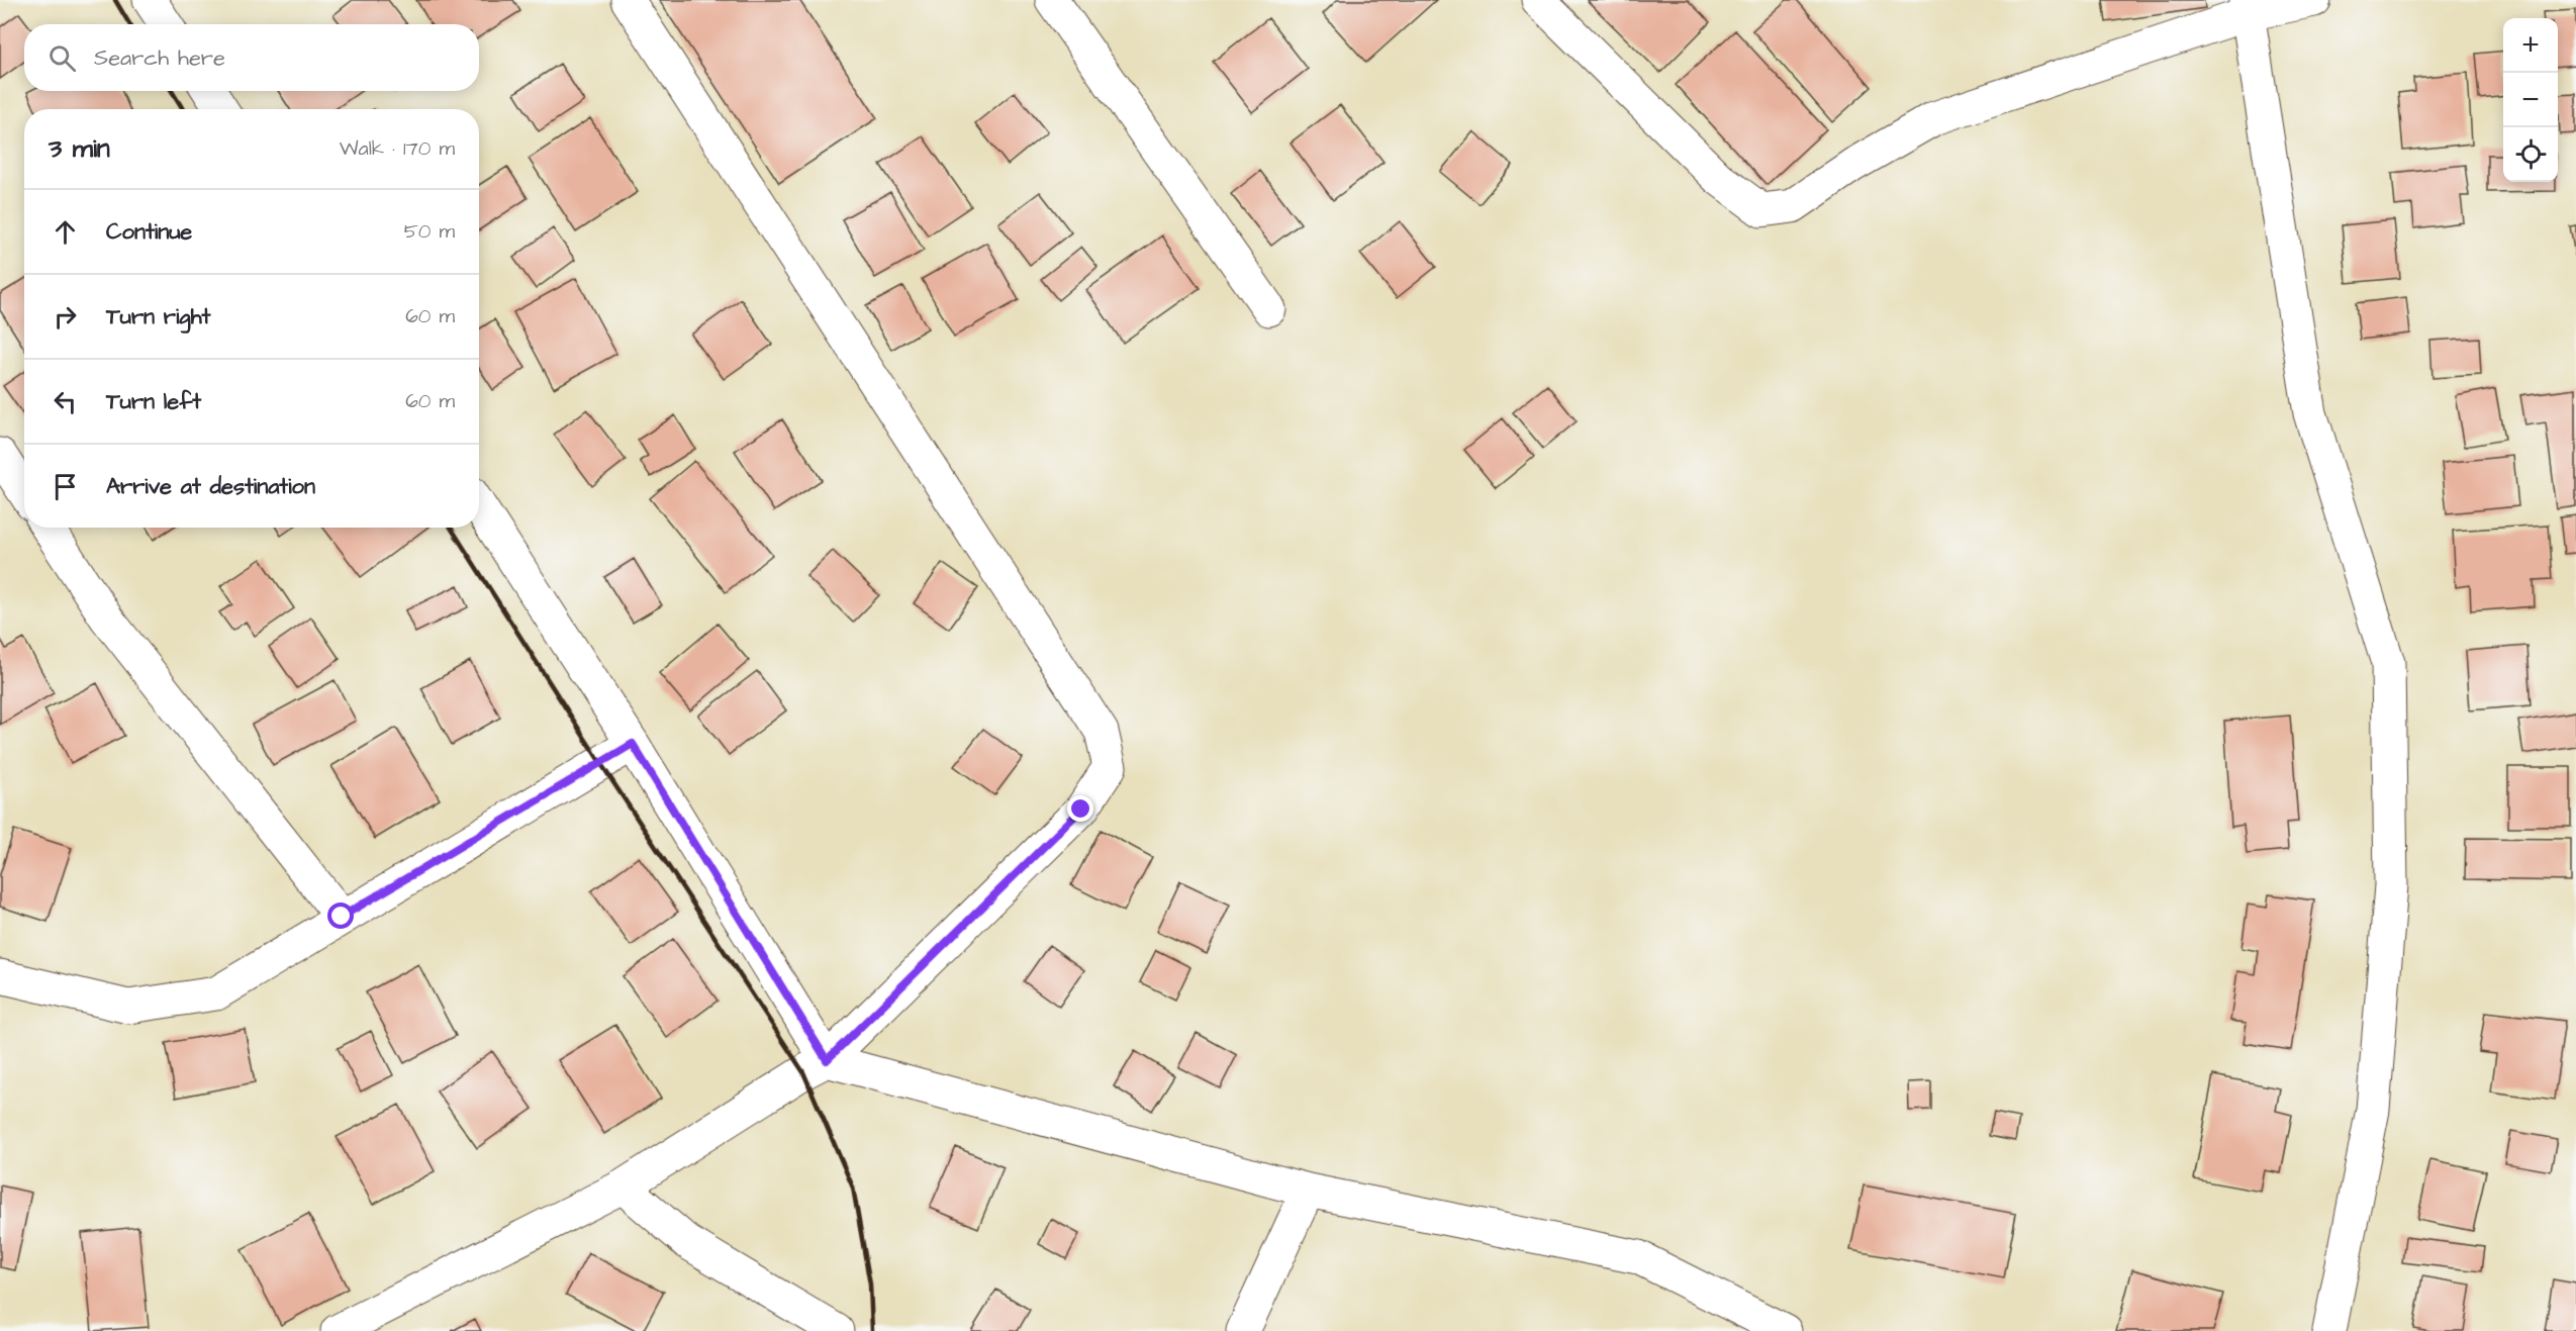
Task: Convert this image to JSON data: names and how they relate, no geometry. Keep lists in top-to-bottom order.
{
  "page": {
    "map_buttons": ["+", "−"],
    "search": "Search here",
    "heading": ["3 min", "Walk · 170 m"],
    "list": [
      ["Continue", "50 m"],
      ["Turn right", "60 m"],
      ["Turn left", "60 m"],
      "Arrive at destination"
    ]
  }
}
